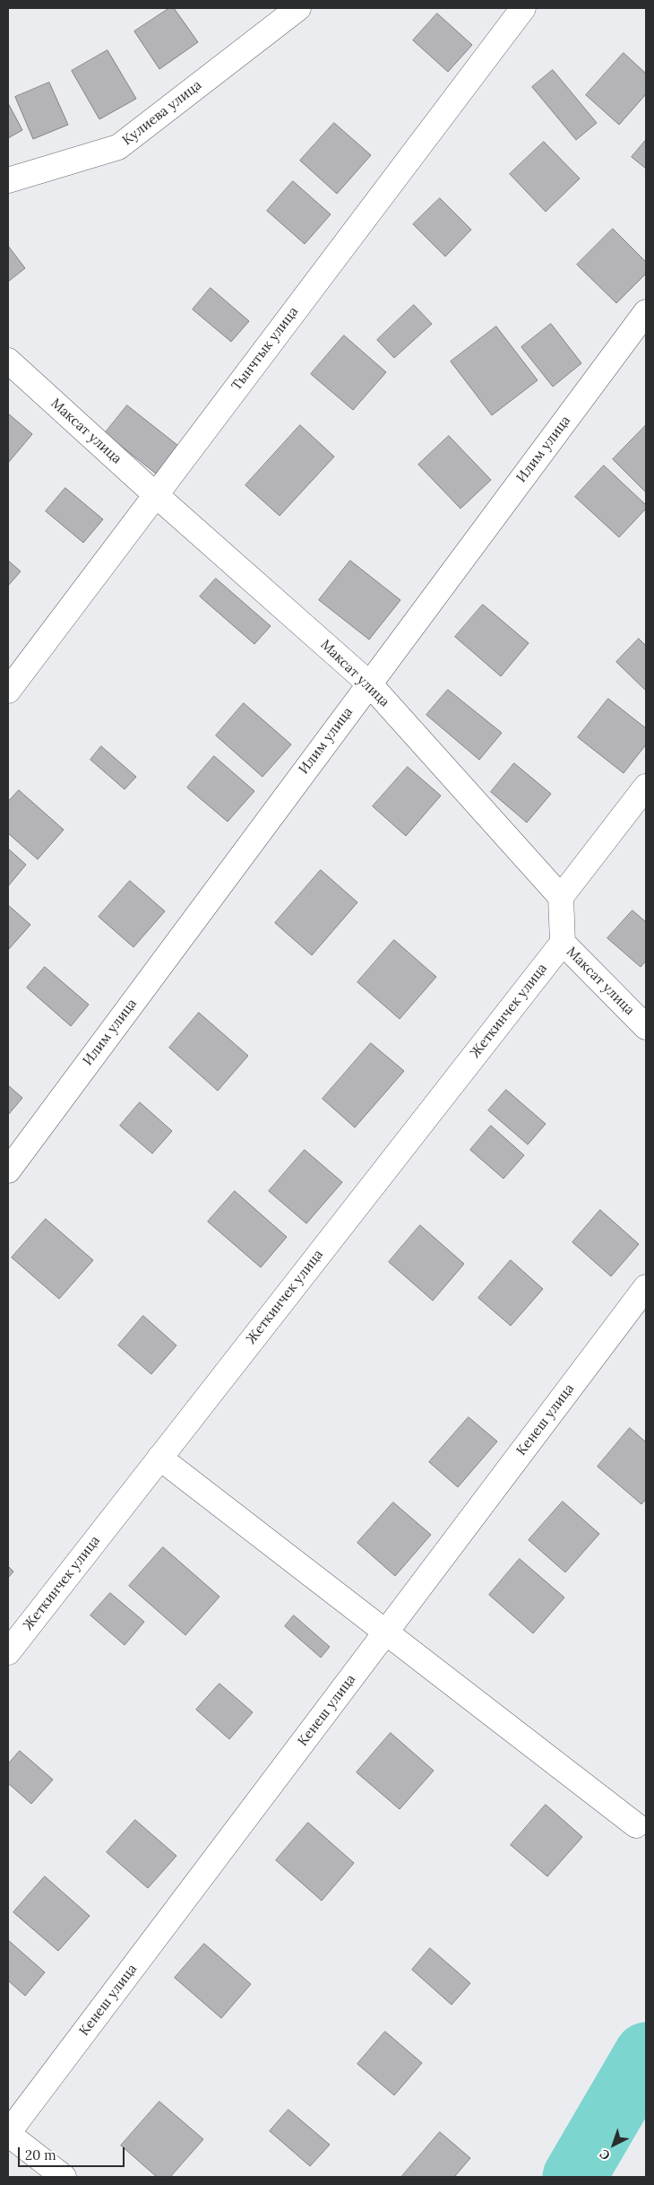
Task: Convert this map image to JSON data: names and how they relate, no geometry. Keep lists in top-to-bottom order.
{
  "streets": {
    "street": [
      "Кулиева улица",
      "Тынчтык улица",
      "Максат улица",
      "Илим улица",
      "Жеткинчек улица",
      "Кенеш улица"
    ]
  },
  "crossings": [
    ["Тынчтык улица", "Максат улица"],
    ["Максат улица", "Илим улица"],
    ["Максат улица", "Жеткинчек улица"]
  ],
  "scale_bar": "20 m",
  "north": "bottom left"
}
